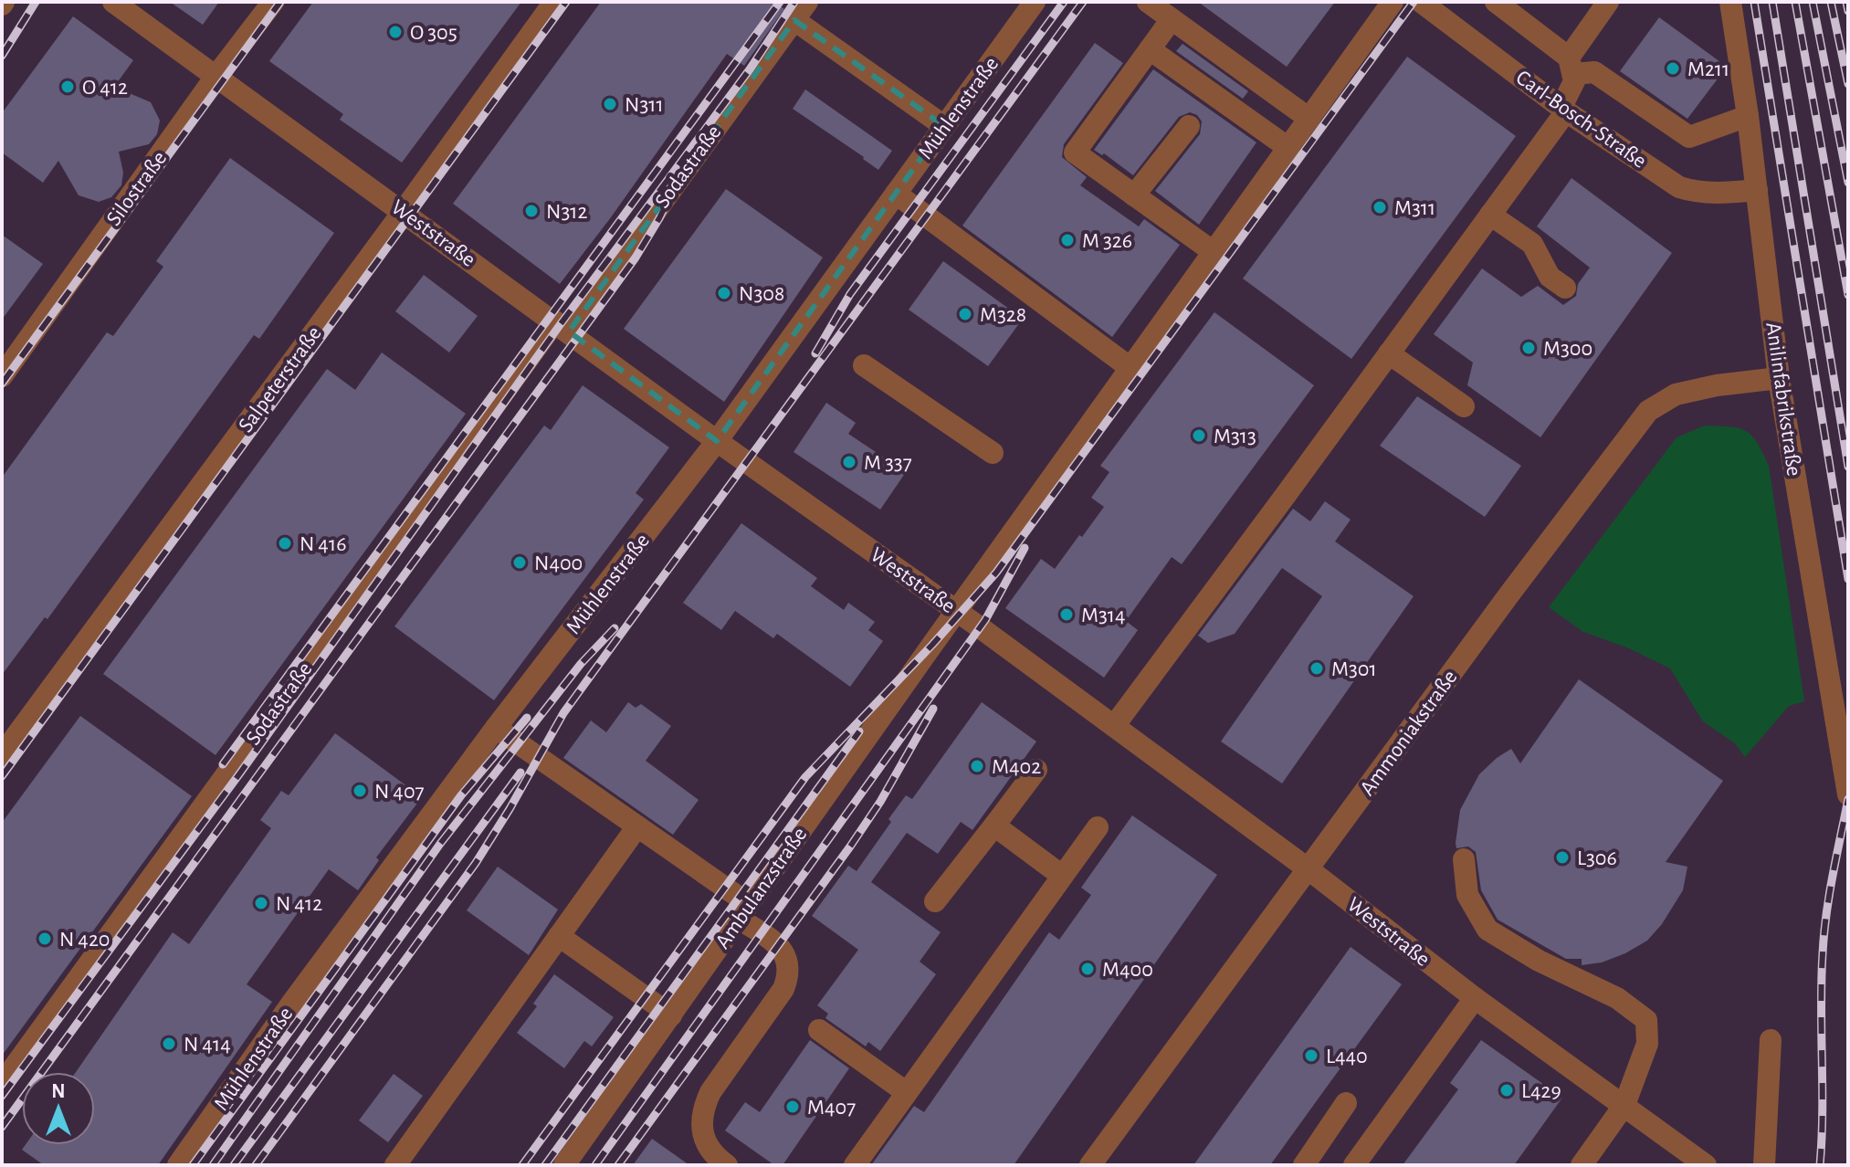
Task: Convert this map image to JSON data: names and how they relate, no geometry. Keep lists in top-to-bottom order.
{
  "streets": {
    "street": [
      "Mühlenstraße",
      "Carl-Bosch-Straße",
      "Sodastraße",
      "Silostraße",
      "Weststraße",
      "Salpeterstraße",
      "Anilinfabrikstraße",
      "Ammoniakstraße",
      "Ambulanzstraße"
    ]
  },
  "crossings": [
    ["Mühlenstraße", "Weststraße"],
    ["Carl-Bosch-Straße", "Anilinfabrikstraße"],
    ["Sodastraße", "Weststraße"],
    ["Silostraße", "Weststraße"],
    ["Weststraße", "Salpeterstraße"],
    ["Weststraße", "Ammoniakstraße"],
    ["Weststraße", "Ambulanzstraße"],
    ["Anilinfabrikstraße", "Ammoniakstraße"]
  ],
  "places": [
    "O 305",
    "M211",
    "O 412",
    "N311",
    "M311",
    "N312",
    "M 326",
    "N308",
    "M328",
    "M300",
    "M313",
    "M 337",
    "N 416",
    "N400",
    "M314",
    "M301",
    "M402",
    "N 407",
    "L306",
    "N 412",
    "N 420",
    "M400",
    "N 414",
    "L440",
    "L429",
    "M407"
  ],
  "north": "top"
}
